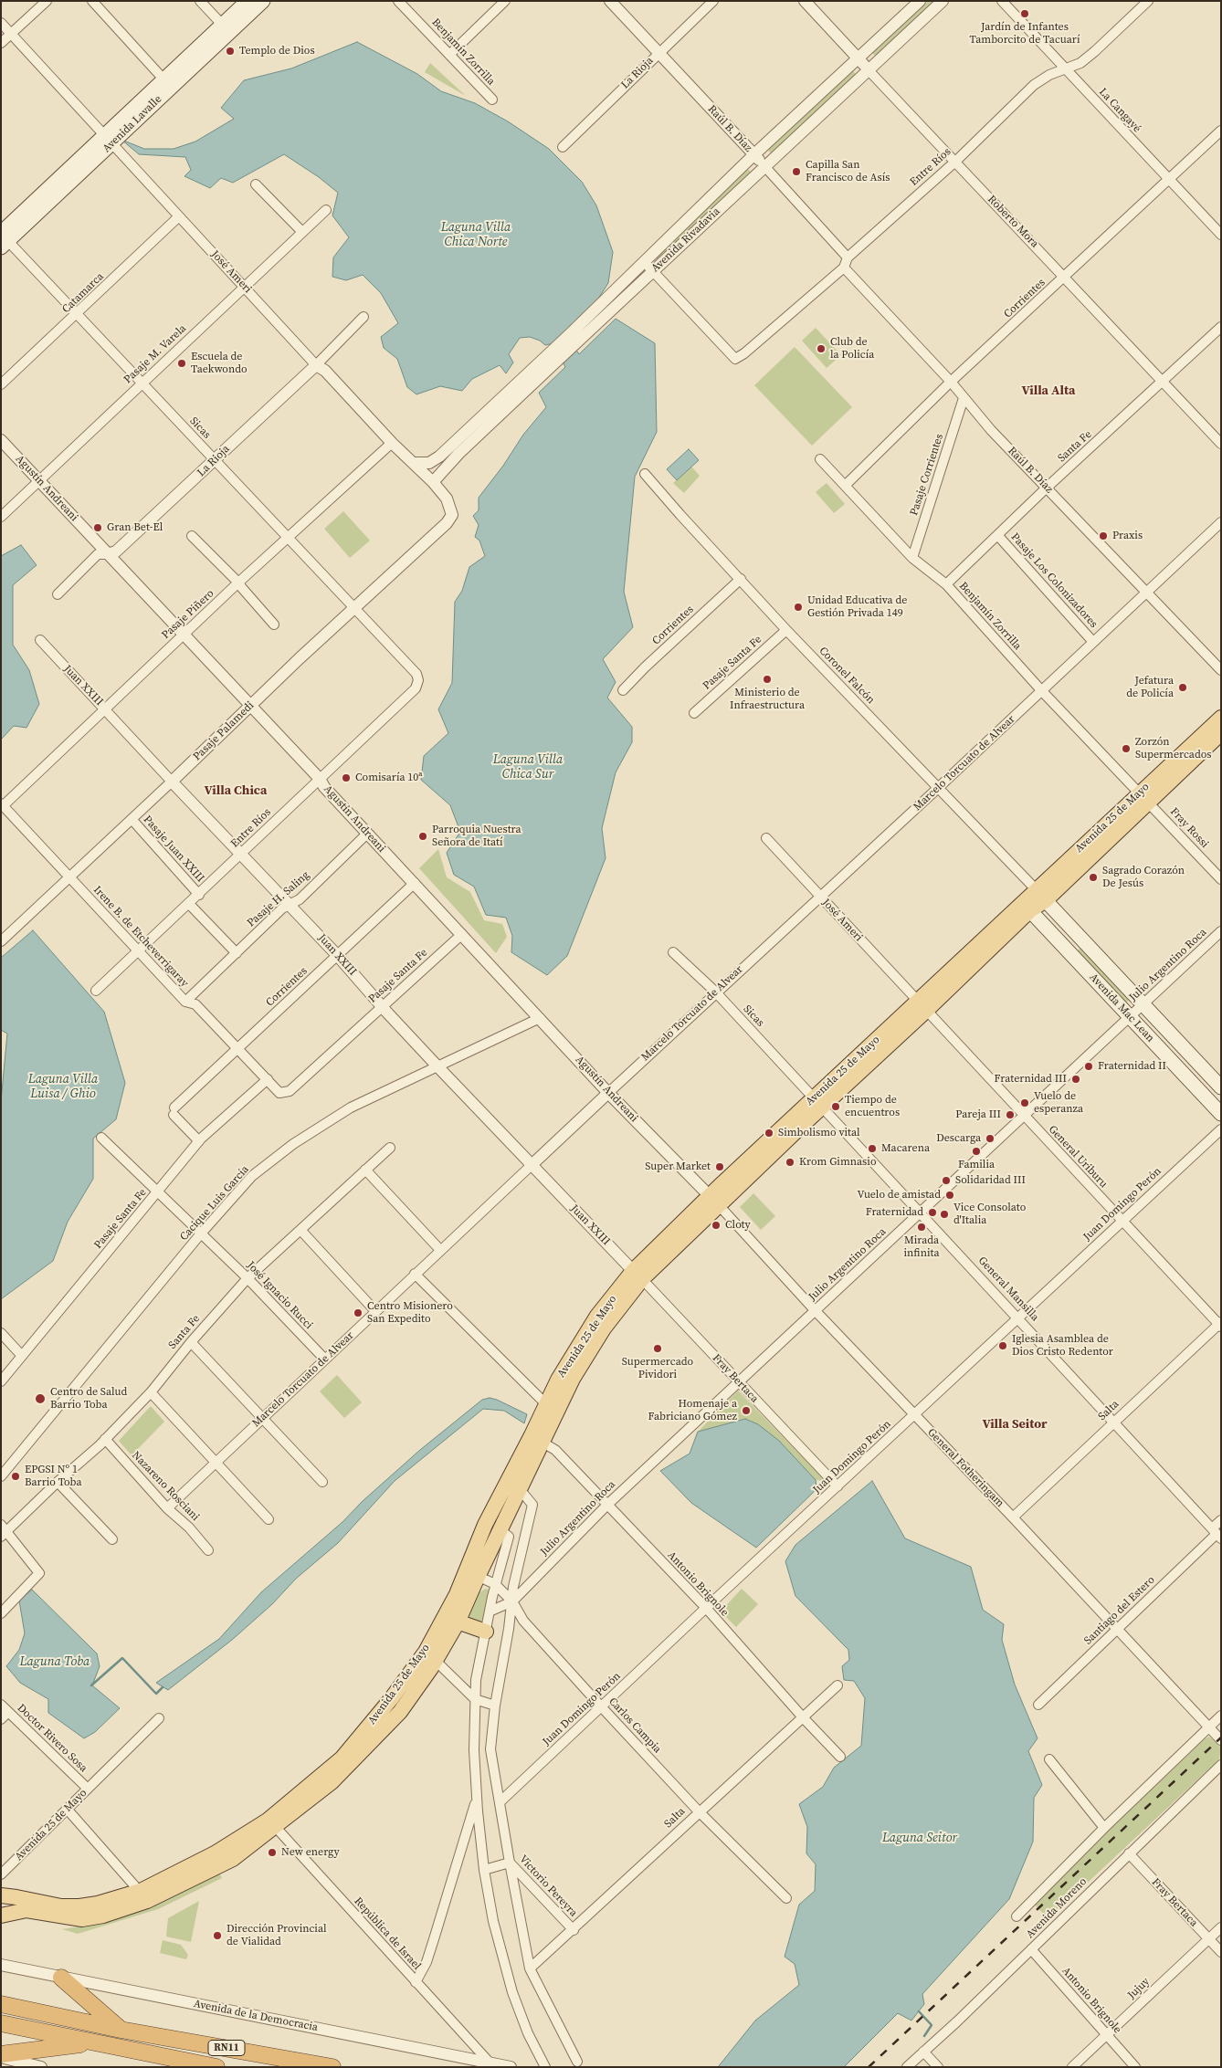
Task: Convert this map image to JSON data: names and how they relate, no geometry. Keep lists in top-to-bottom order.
{
  "streets": {
    "highway": ["RN11"],
    "main road": ["Avenida Lavalle", "Avenida 25 de Mayo", "Avenida Mac Lean"],
    "street": [
      "Benjamín Zorrilla",
      "La Rioja",
      "La Cangayé",
      "Raúl B. Díaz",
      "Entre Ríos",
      "Roberto Mora",
      "Avenida Rivadavia",
      "José Ameri",
      "Catamarca",
      "Corrientes",
      "Pasaje M. Varela",
      "Sicas",
      "Santa Fe",
      "Pasaje Corrientes",
      "Agustín Andreani",
      "Pasaje Los Colonizadores",
      "Pasaje Piñero",
      "Pasaje Santa Fe",
      "Coronel Falcón",
      "Juan XXIII",
      "Pasaje Palamedi",
      "Marcelo Torcuato de Alvear",
      "Fray Rossi",
      "Pasaje Juan XXIII",
      "Pasaje H. Saling",
      "Irene B. de Etcheverrigaray",
      "Julio Argentino Roca",
      "General Uriburu",
      "Cacique Luis García",
      "Juan Domingo Perón",
      "General Mansilla",
      "José Ignacio Rucci",
      "Fray Bertaca",
      "Salta",
      "General Fotheringam",
      "Nazareno Rosciani",
      "Antonio Brignole",
      "Santiago del Estero",
      "Carlos Campia",
      "Doctor Rivero Sosa",
      "Victorio Pereyra",
      "Avenida Moreno",
      "República de Israel",
      "Jujuy",
      "Avenida de la Democracia"
    ]
  },
  "crossings": [
    ["Benjamín Zorrilla", "Corrientes"],
    ["Benjamín Zorrilla", "Santa Fe"],
    ["Benjamín Zorrilla", "Pasaje Corrientes"],
    ["Benjamín Zorrilla", "Marcelo Torcuato de Alvear"],
    ["Benjamín Zorrilla", "Avenida 25 de Mayo"],
    ["Benjamín Zorrilla", "Fray Rossi"],
    ["La Rioja", "Raúl B. Díaz"],
    ["La Rioja", "José Ameri"],
    ["La Rioja", "Sicas"],
    ["La Rioja", "Agustín Andreani"],
    ["La Cangayé", "Entre Ríos"],
    ["La Cangayé", "Corrientes"],
    ["Avenida Lavalle", "José Ameri"],
    ["Avenida Lavalle", "Sicas"],
    ["Raúl B. Díaz", "Entre Ríos"],
    ["Raúl B. Díaz", "Avenida Rivadavia"],
    ["Raúl B. Díaz", "Corrientes"],
    ["Raúl B. Díaz", "Santa Fe"],
    ["Raúl B. Díaz", "Pasaje Corrientes"],
    ["Raúl B. Díaz", "Marcelo Torcuato de Alvear"],
    ["Entre Ríos", "Roberto Mora"],
    ["Entre Ríos", "Avenida Rivadavia"],
    ["Entre Ríos", "Sicas"],
    ["Entre Ríos", "Agustín Andreani"],
    ["Entre Ríos", "Juan XXIII"],
    ["Entre Ríos", "Pasaje Juan XXIII"],
    ["Entre Ríos", "Irene B. de Etcheverrigaray"],
    ["Roberto Mora", "Avenida Rivadavia"],
    ["Roberto Mora", "Corrientes"],
    ["Roberto Mora", "Santa Fe"],
    ["Avenida Rivadavia", "José Ameri"],
    ["José Ameri", "Catamarca"],
    ["José Ameri", "Pasaje M. Varela"],
    ["José Ameri", "Pasaje Piñero"],
    ["José Ameri", "Pasaje Palamedi"],
    ["José Ameri", "Marcelo Torcuato de Alvear"],
    ["José Ameri", "Avenida 25 de Mayo"],
    ["José Ameri", "General Uriburu"],
    ["Catamarca", "Sicas"],
    ["Corrientes", "Agustín Andreani"],
    ["Corrientes", "Pasaje Santa Fe"],
    ["Corrientes", "Coronel Falcón"],
    ["Corrientes", "Juan XXIII"],
    ["Corrientes", "Irene B. de Etcheverrigaray"],
    ["Pasaje M. Varela", "Sicas"],
    ["Pasaje M. Varela", "Agustín Andreani"],
    ["Sicas", "Pasaje Piñero"],
    ["Sicas", "Pasaje Palamedi"],
    ["Sicas", "Marcelo Torcuato de Alvear"],
    ["Sicas", "Avenida 25 de Mayo"],
    ["Sicas", "General Mansilla"],
    ["Santa Fe", "Pasaje Los Colonizadores"],
    ["Santa Fe", "José Ignacio Rucci"],
    ["Santa Fe", "Nazareno Rosciani"],
    ["Agustín Andreani", "Pasaje Piñero"],
    ["Agustín Andreani", "Pasaje Santa Fe"],
    ["Agustín Andreani", "Pasaje Palamedi"],
    ["Agustín Andreani", "Marcelo Torcuato de Alvear"],
    ["Agustín Andreani", "Avenida 25 de Mayo"],
    ["Agustín Andreani", "Pasaje H. Saling"],
    ["Agustín Andreani", "Cacique Luis García"],
    ["Agustín Andreani", "General Fotheringam"],
    ["Pasaje Los Colonizadores", "Marcelo Torcuato de Alvear"],
    ["Pasaje Piñero", "Juan XXIII"],
    ["Pasaje Piñero", "Irene B. de Etcheverrigaray"],
    ["Pasaje Santa Fe", "Coronel Falcón"],
    ["Pasaje Santa Fe", "Juan XXIII"],
    ["Pasaje Santa Fe", "Irene B. de Etcheverrigaray"],
    ["Coronel Falcón", "Marcelo Torcuato de Alvear"],
    ["Coronel Falcón", "Avenida 25 de Mayo"],
    ["Coronel Falcón", "Avenida Mac Lean"],
    ["Juan XXIII", "Pasaje Palamedi"],
    ["Juan XXIII", "Marcelo Torcuato de Alvear"],
    ["Juan XXIII", "Avenida 25 de Mayo"],
    ["Juan XXIII", "Pasaje H. Saling"],
    ["Juan XXIII", "Cacique Luis García"],
    ["Juan XXIII", "Fray Bertaca"],
    ["Pasaje Palamedi", "Pasaje Juan XXIII"],
    ["Pasaje Palamedi", "Irene B. de Etcheverrigaray"],
    ["Marcelo Torcuato de Alvear", "José Ignacio Rucci"],
    ["Marcelo Torcuato de Alvear", "Nazareno Rosciani"],
    ["Avenida 25 de Mayo", "Fray Rossi"],
    ["Avenida 25 de Mayo", "Avenida Mac Lean"],
    ["Avenida 25 de Mayo", "General Uriburu"],
    ["Avenida 25 de Mayo", "General Mansilla"],
    ["Avenida 25 de Mayo", "Fray Bertaca"],
    ["Avenida 25 de Mayo", "General Fotheringam"],
    ["Avenida 25 de Mayo", "Antonio Brignole"],
    ["Avenida 25 de Mayo", "Carlos Campia"],
    ["Avenida 25 de Mayo", "Doctor Rivero Sosa"],
    ["Avenida 25 de Mayo", "Victorio Pereyra"],
    ["Avenida 25 de Mayo", "República de Israel"],
    ["Pasaje H. Saling", "Irene B. de Etcheverrigaray"],
    ["Julio Argentino Roca", "Avenida Mac Lean"],
    ["Julio Argentino Roca", "General Uriburu"],
    ["Julio Argentino Roca", "General Mansilla"],
    ["Julio Argentino Roca", "Fray Bertaca"],
    ["Julio Argentino Roca", "General Fotheringam"],
    ["Julio Argentino Roca", "Antonio Brignole"],
    ["Julio Argentino Roca", "Carlos Campia"],
    ["Julio Argentino Roca", "Victorio Pereyra"],
    ["General Uriburu", "Juan Domingo Perón"],
    ["General Uriburu", "Salta"],
    ["Cacique Luis García", "José Ignacio Rucci"],
    ["Juan Domingo Perón", "General Mansilla"],
    ["Juan Domingo Perón", "Fray Bertaca"],
    ["Juan Domingo Perón", "General Fotheringam"],
    ["Juan Domingo Perón", "Antonio Brignole"],
    ["Juan Domingo Perón", "Carlos Campia"],
    ["Juan Domingo Perón", "Victorio Pereyra"],
    ["General Mansilla", "Salta"],
    ["General Mansilla", "Santiago del Estero"],
    ["Fray Bertaca", "Avenida Moreno"],
    ["Fray Bertaca", "Jujuy"],
    ["Salta", "General Fotheringam"],
    ["Salta", "Antonio Brignole"],
    ["Salta", "Carlos Campia"],
    ["Salta", "Victorio Pereyra"],
    ["General Fotheringam", "Santiago del Estero"],
    ["General Fotheringam", "Avenida Moreno"],
    ["Antonio Brignole", "Avenida Moreno"],
    ["Antonio Brignole", "Jujuy"],
    ["Carlos Campia", "Victorio Pereyra"],
    ["República de Israel", "Avenida de la Democracia"]
  ],
  "districts": ["Villa Alta", "Villa Chica", "Villa Seitor"],
  "water": [
    "Laguna Villa Chica Norte",
    "Laguna Villa Chica Sur",
    "Laguna Villa Luisa / Ghio",
    "Laguna Toba",
    "Laguna Seitor"
  ],
  "places": [
    "Jardín de Infantes Tamborcito de Tacuarí",
    "Templo de Dios",
    "Capilla San Francisco de Asís",
    "Club de la Policía",
    "Escuela de Taekwondo",
    "Gran Bet-El",
    "Praxis",
    "Unidad Educativa de Gestión Privada 149",
    "Ministerio de Infraestructura",
    "Jefatura de Policía",
    "Zorzón Supermercados",
    "Comisaría 10ª",
    "Parroquia Nuestra Señora de Itatí",
    "Sagrado Corazón De Jesús",
    "Fraternidad II",
    "Fraternidad III",
    "Vuelo de esperanza",
    "Tiempo de encuentros",
    "Pareja III",
    "Simbolismo vital",
    "Descarga",
    "Macarena",
    "Familia",
    "Krom Gimnasio",
    "Super Market",
    "Solidaridad III",
    "Vuelo de amistad",
    "Fraternidad",
    "Vice Consolato d'Italia",
    "Cloty",
    "Mirada infinita",
    "Centro Misionero San Expedito",
    "Iglesia Asamblea de Dios Cristo Redentor",
    "Supermercado Pividori",
    "Centro de Salud Barrio Toba",
    "Homenaje a Fabriciano Gómez",
    "EPGSI Nº 1 Barrio Toba",
    "New energy",
    "Dirección Provincial de Vialidad"
  ]
}
